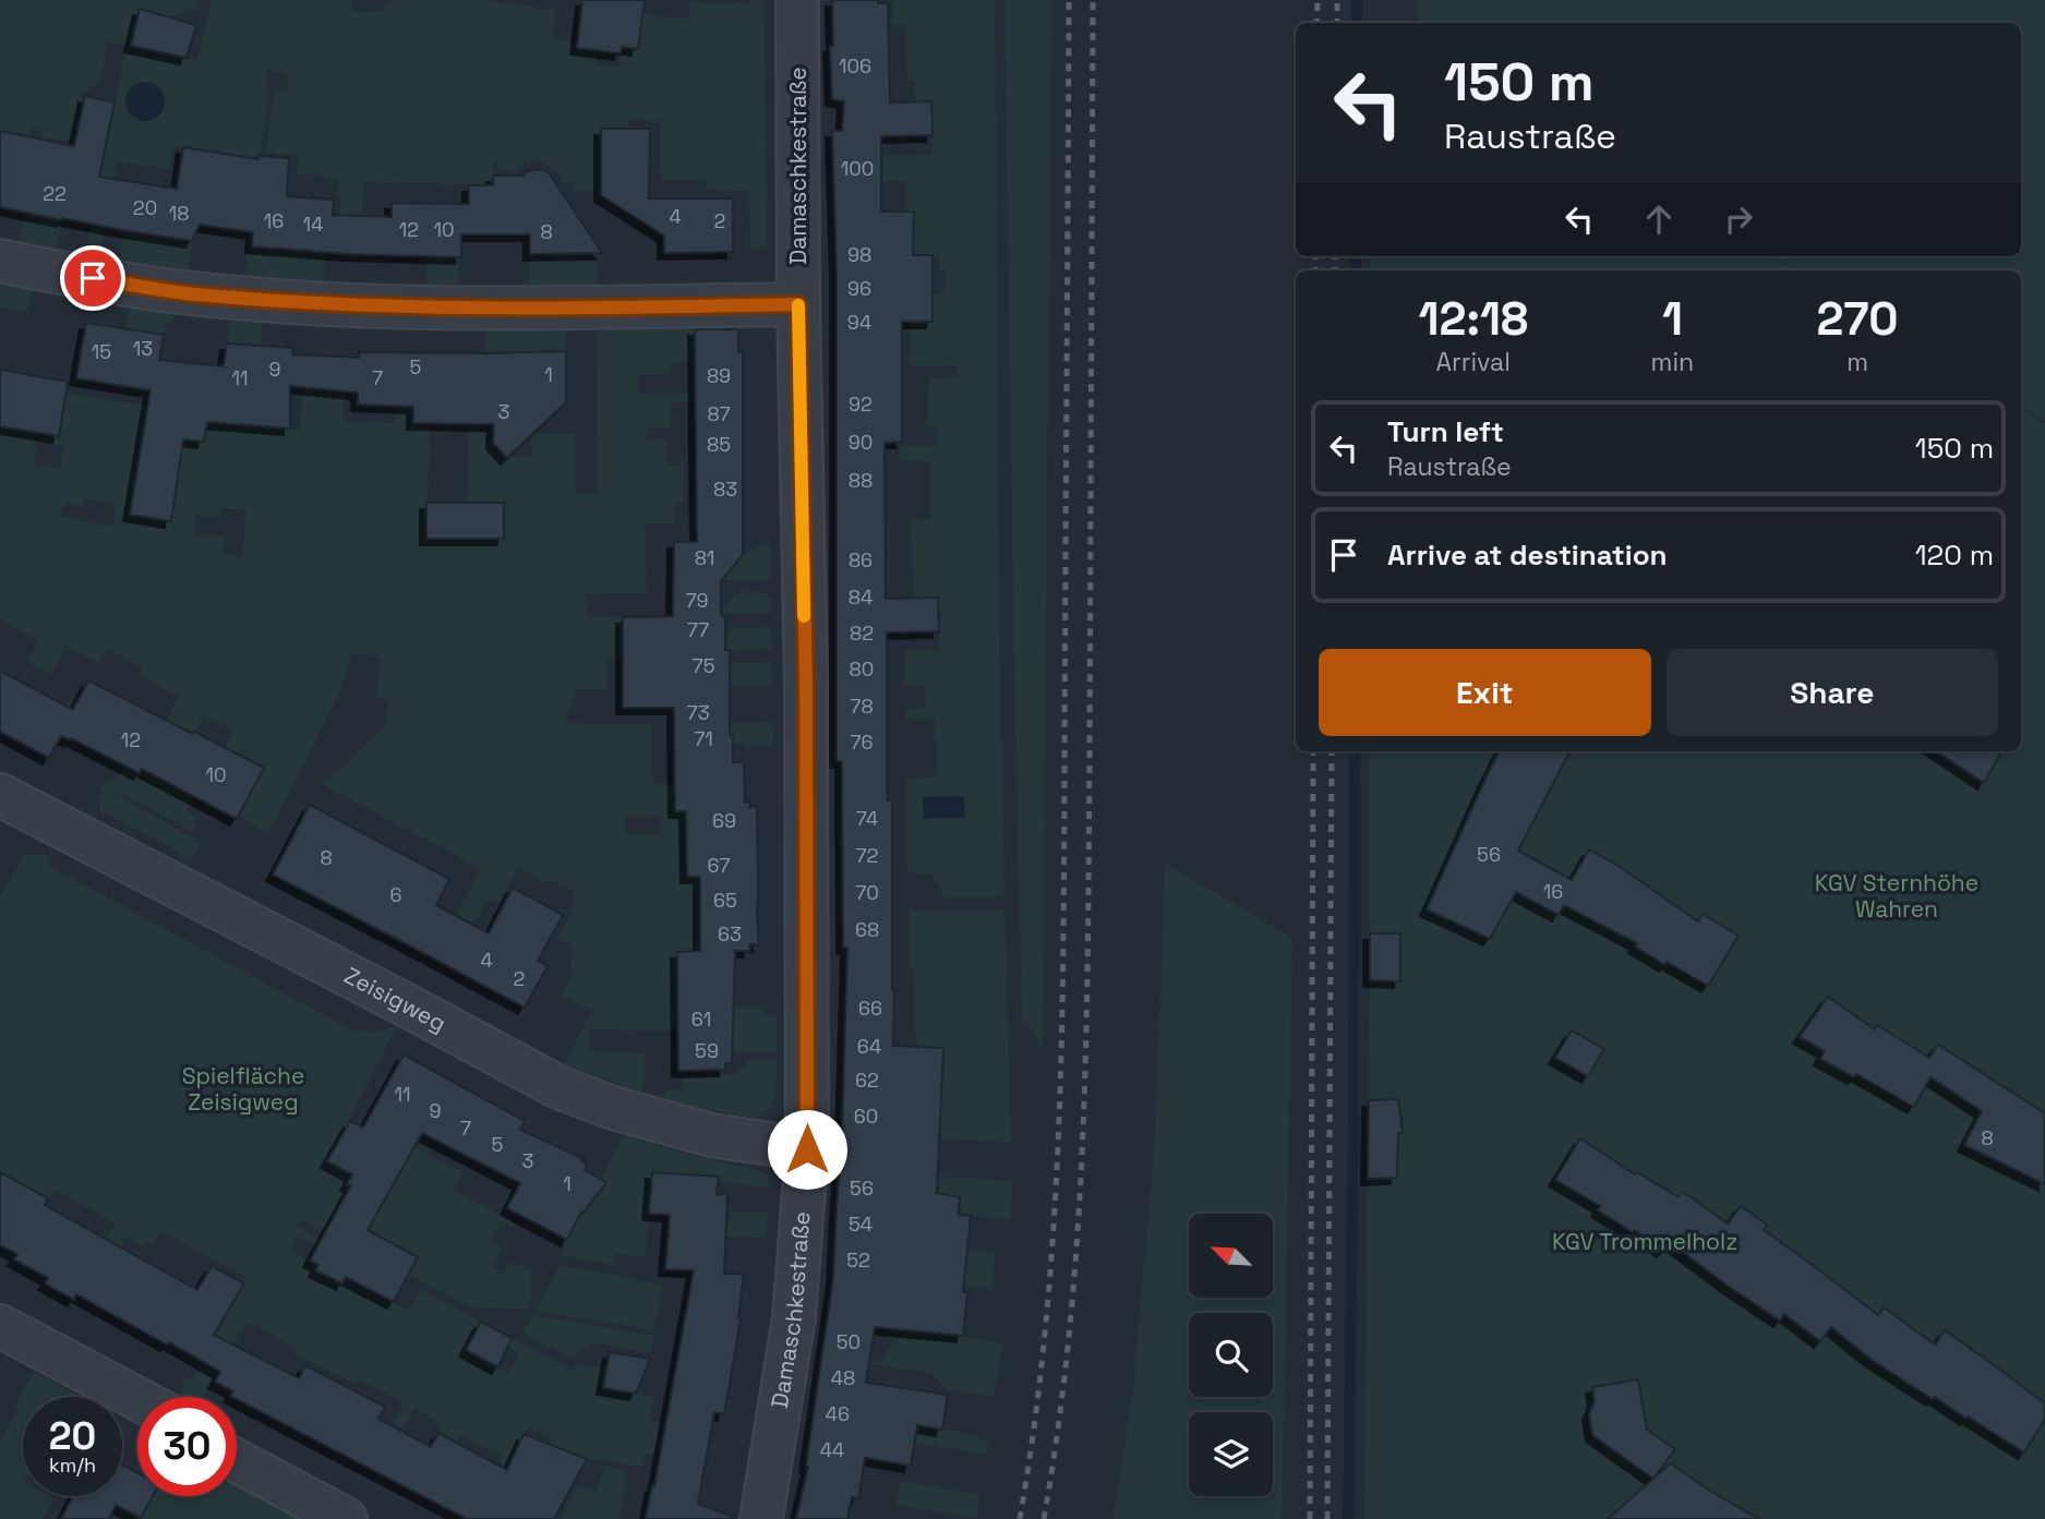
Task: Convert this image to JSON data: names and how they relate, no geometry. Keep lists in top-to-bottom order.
{
  "streets": {
    "street": ["Damaschkestraße", "Zeisigweg"]
  },
  "crossings": [
    ["Damaschkestraße", "Zeisigweg"]
  ],
  "parks": ["KGV Sternhöhe Wahren", "Spielfläche Zeisigweg", "KGV Trommelholz"],
  "house_numbers": [
    "106",
    "100",
    "22",
    "20",
    "18",
    "4",
    "16",
    "2",
    "14",
    "12",
    "10",
    "8",
    "98",
    "96",
    "94",
    "13",
    "15",
    "5",
    "9",
    "1",
    "89",
    "11",
    "7",
    "92",
    "3",
    "87",
    "90",
    "85",
    "88",
    "83",
    "81",
    "86",
    "84",
    "79",
    "77",
    "82",
    "75",
    "80",
    "78",
    "73",
    "71",
    "12",
    "76",
    "10",
    "74",
    "69",
    "56",
    "72",
    "8",
    "67",
    "16",
    "70",
    "6",
    "65",
    "68",
    "63",
    "4",
    "2",
    "66",
    "61",
    "64",
    "59",
    "62",
    "11",
    "9",
    "60",
    "7",
    "8",
    "5",
    "3",
    "1",
    "56",
    "54",
    "52",
    "50",
    "48",
    "46",
    "44"
  ],
  "north": "top left",
  "page": {
    "turn": ["150 m", "Raustraße"],
    "eta": [
      "12:18",
      "Arrival",
      "1",
      "min",
      "270",
      "m"
    ],
    "list": [
      {
        "name": "Turn left",
        "note": "Raustraße",
        "value": "150 m"
      },
      {
        "name": "Arrive at destination",
        "value": "120 m"
      }
    ],
    "buttons": ["Exit", "Share"],
    "speed": "20 km/h",
    "limit": "30"
  }
}
